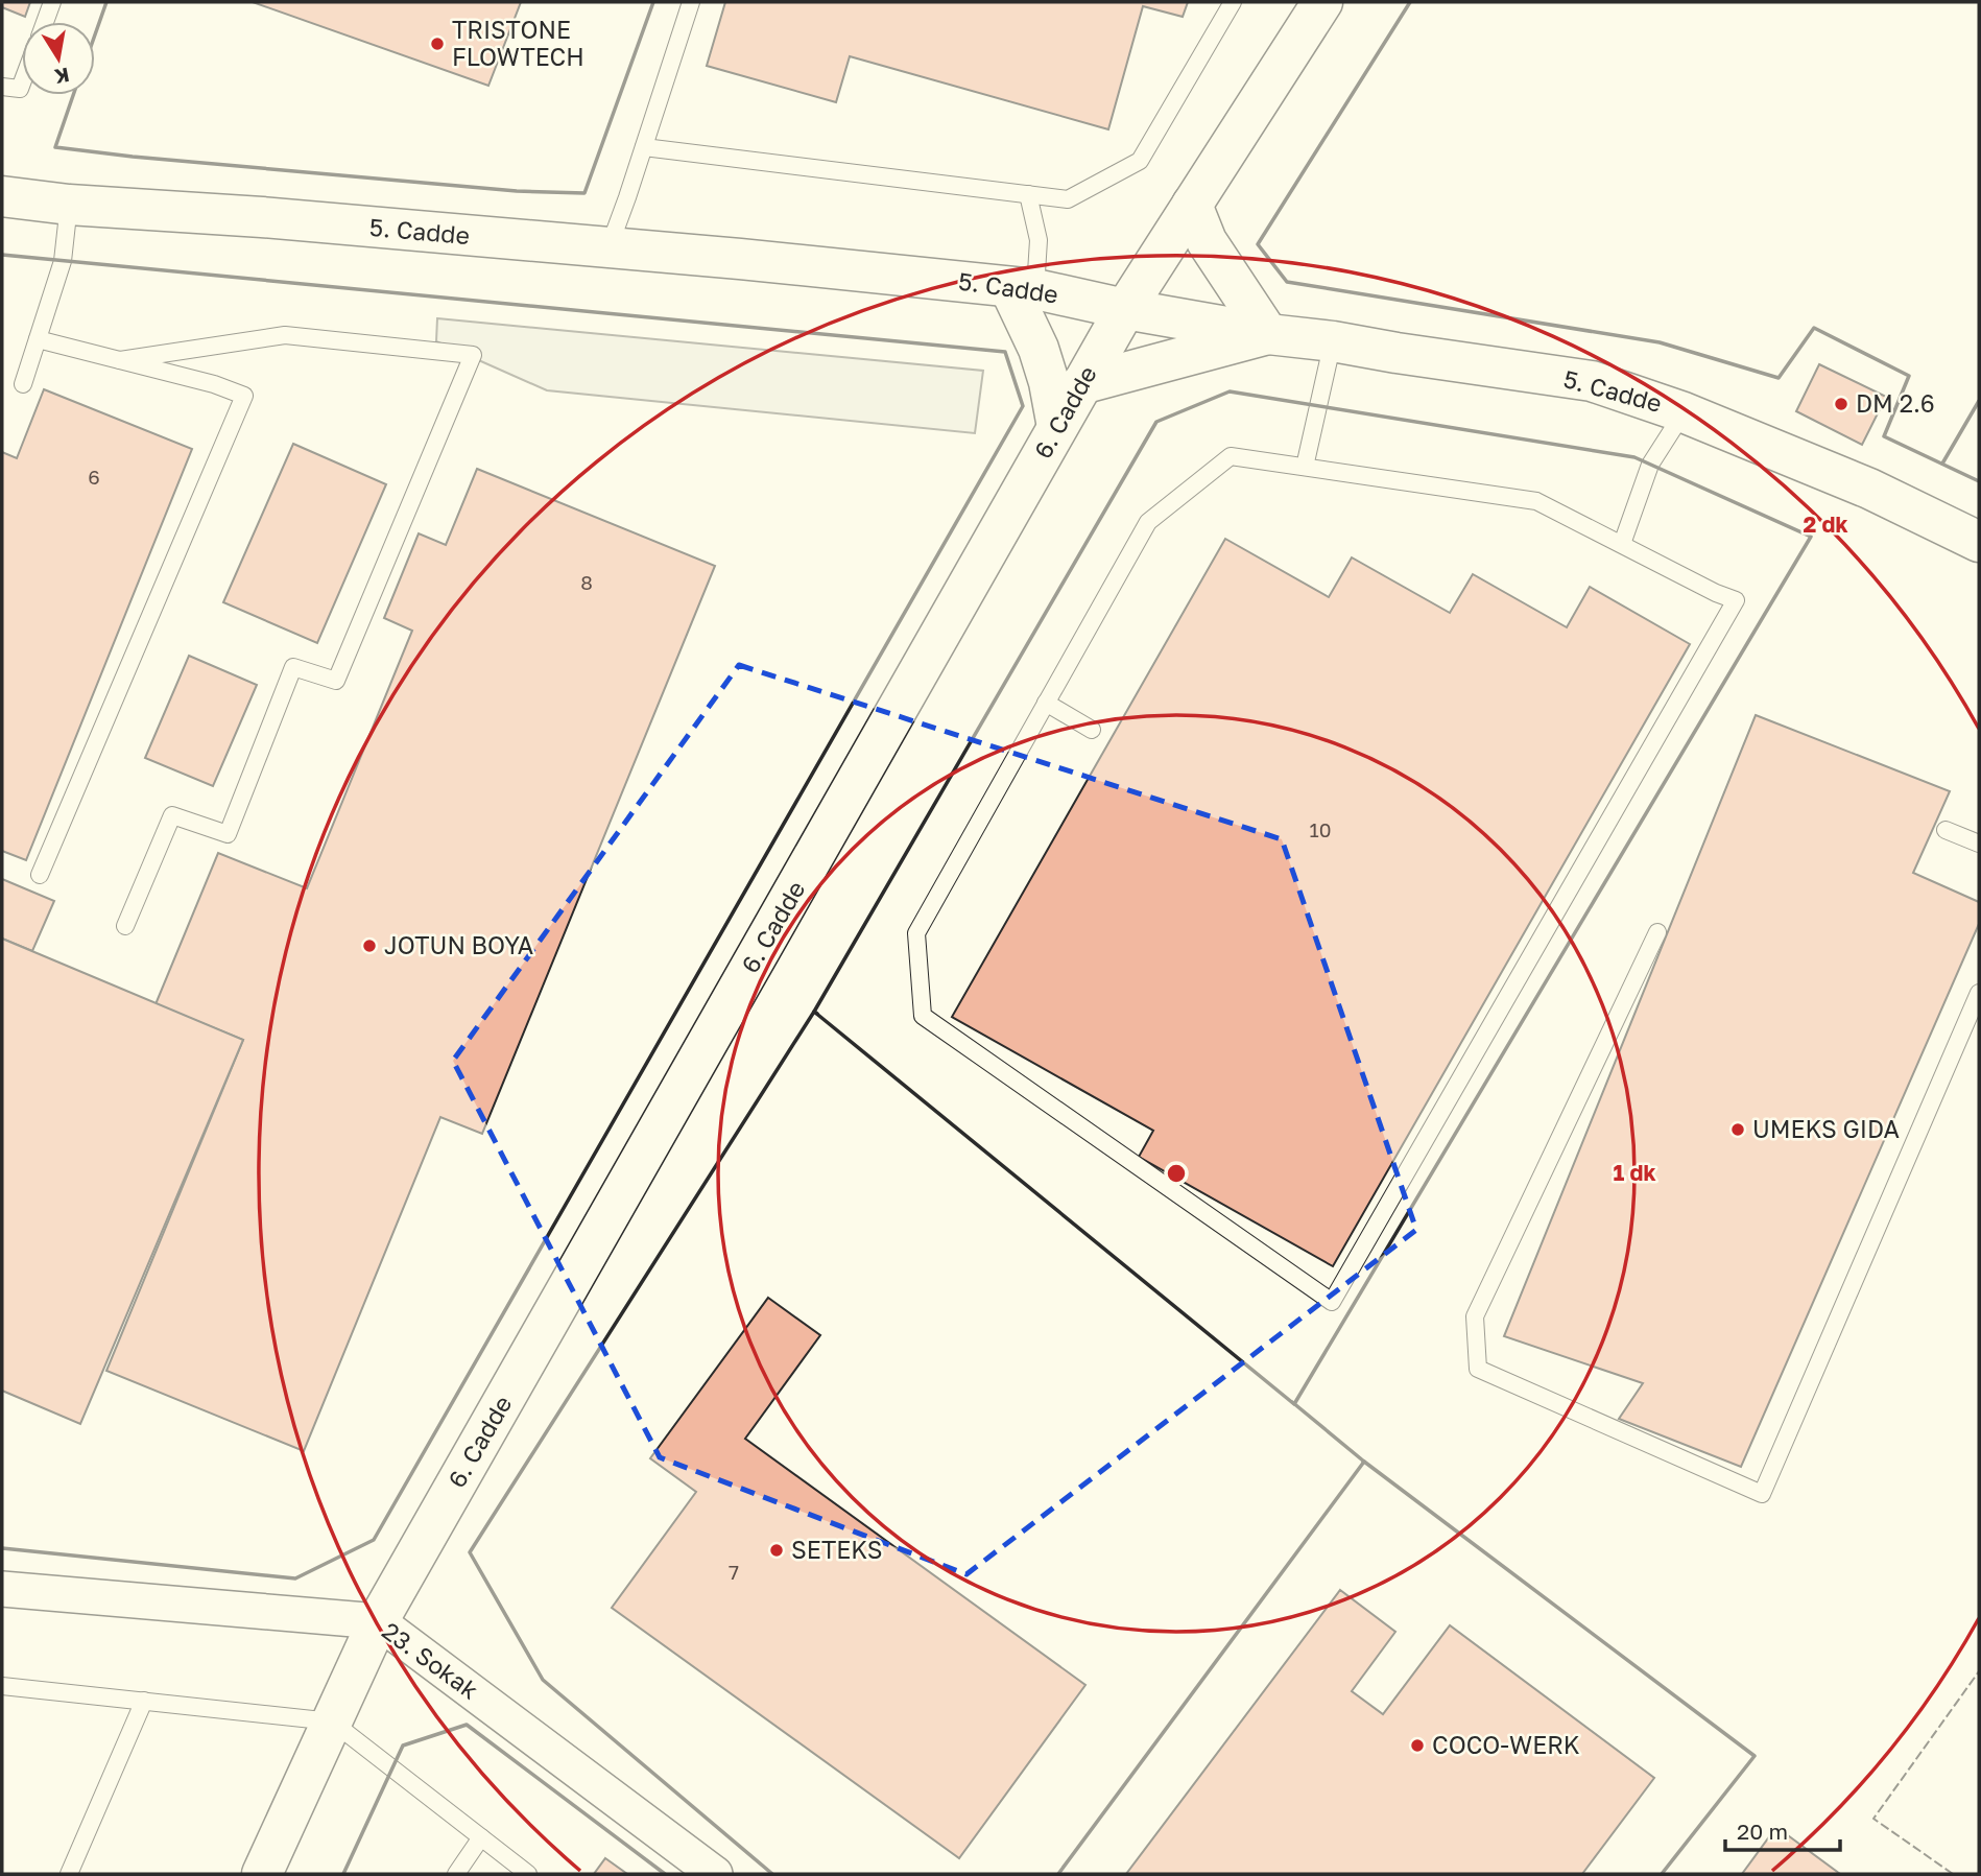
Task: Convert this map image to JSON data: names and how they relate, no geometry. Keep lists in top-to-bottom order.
{
  "streets": {
    "street": ["5. Cadde", "6. Cadde", "23. Sokak"]
  },
  "crossings": [
    ["5. Cadde", "6. Cadde"],
    ["6. Cadde", "23. Sokak"]
  ],
  "places": [
    "TRISTONE FLOWTECH",
    "DM 2.6",
    "JOTUN BOYA",
    "UMEKS GIDA",
    "SETEKS",
    "COCO-WERK"
  ],
  "house_numbers": [
    "6",
    "8",
    "10",
    "7"
  ],
  "scale_bar": "20 m",
  "north": "bottom",
  "rings": ["2 dk", "1 dk"]
}
